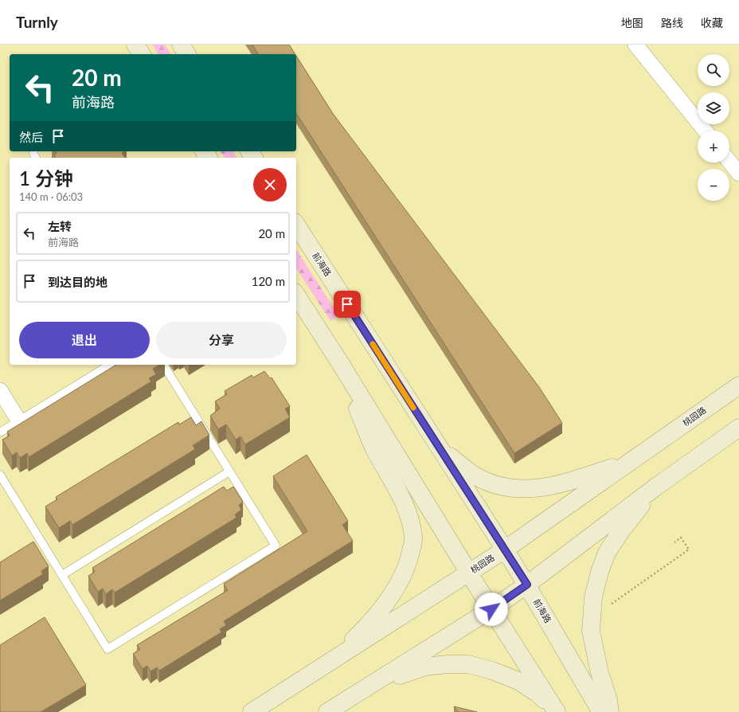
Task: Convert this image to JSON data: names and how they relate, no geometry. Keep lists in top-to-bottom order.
{
  "streets": {
    "main road": ["前海路", "桃园路"]
  },
  "crossings": [
    ["前海路", "桃园路"]
  ],
  "page": {
    "header": "Turnly",
    "nav": ["地图", "路线", "收藏"],
    "map_buttons": ["+", "−"],
    "turn": ["20 m", "前海路"],
    "then": "然后",
    "heading": ["1 分钟", "140 m · 06:03"],
    "list": [
      {
        "name": "左转",
        "note": "前海路",
        "value": "20 m"
      },
      {
        "name": "到达目的地",
        "value": "120 m"
      }
    ],
    "buttons": ["退出", "分享"]
  }
}
